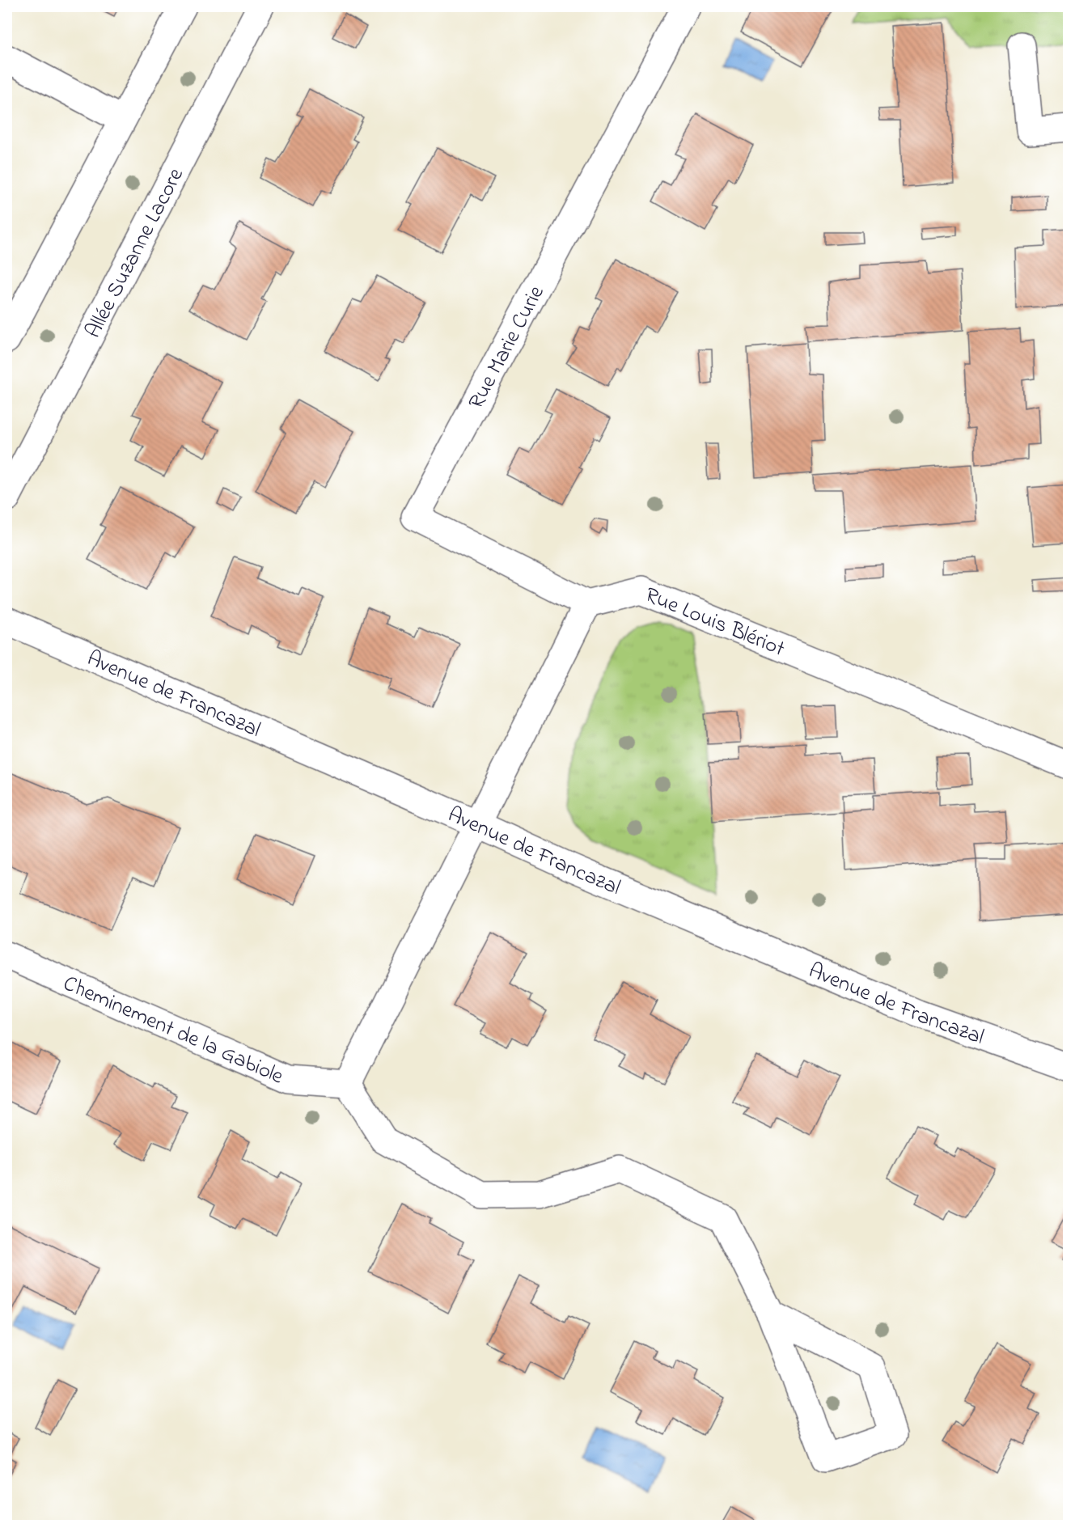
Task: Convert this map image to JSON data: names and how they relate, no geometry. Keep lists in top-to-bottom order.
{
  "streets": {
    "street": [
      "Allée Suzanne Lacore",
      "Rue Marie Curie",
      "Rue Louis Blériot",
      "Avenue de Francazal",
      "Cheminement de la Gabiole"
    ]
  },
  "crossings": [
    ["Rue Marie Curie", "Rue Louis Blériot"]
  ]
}
